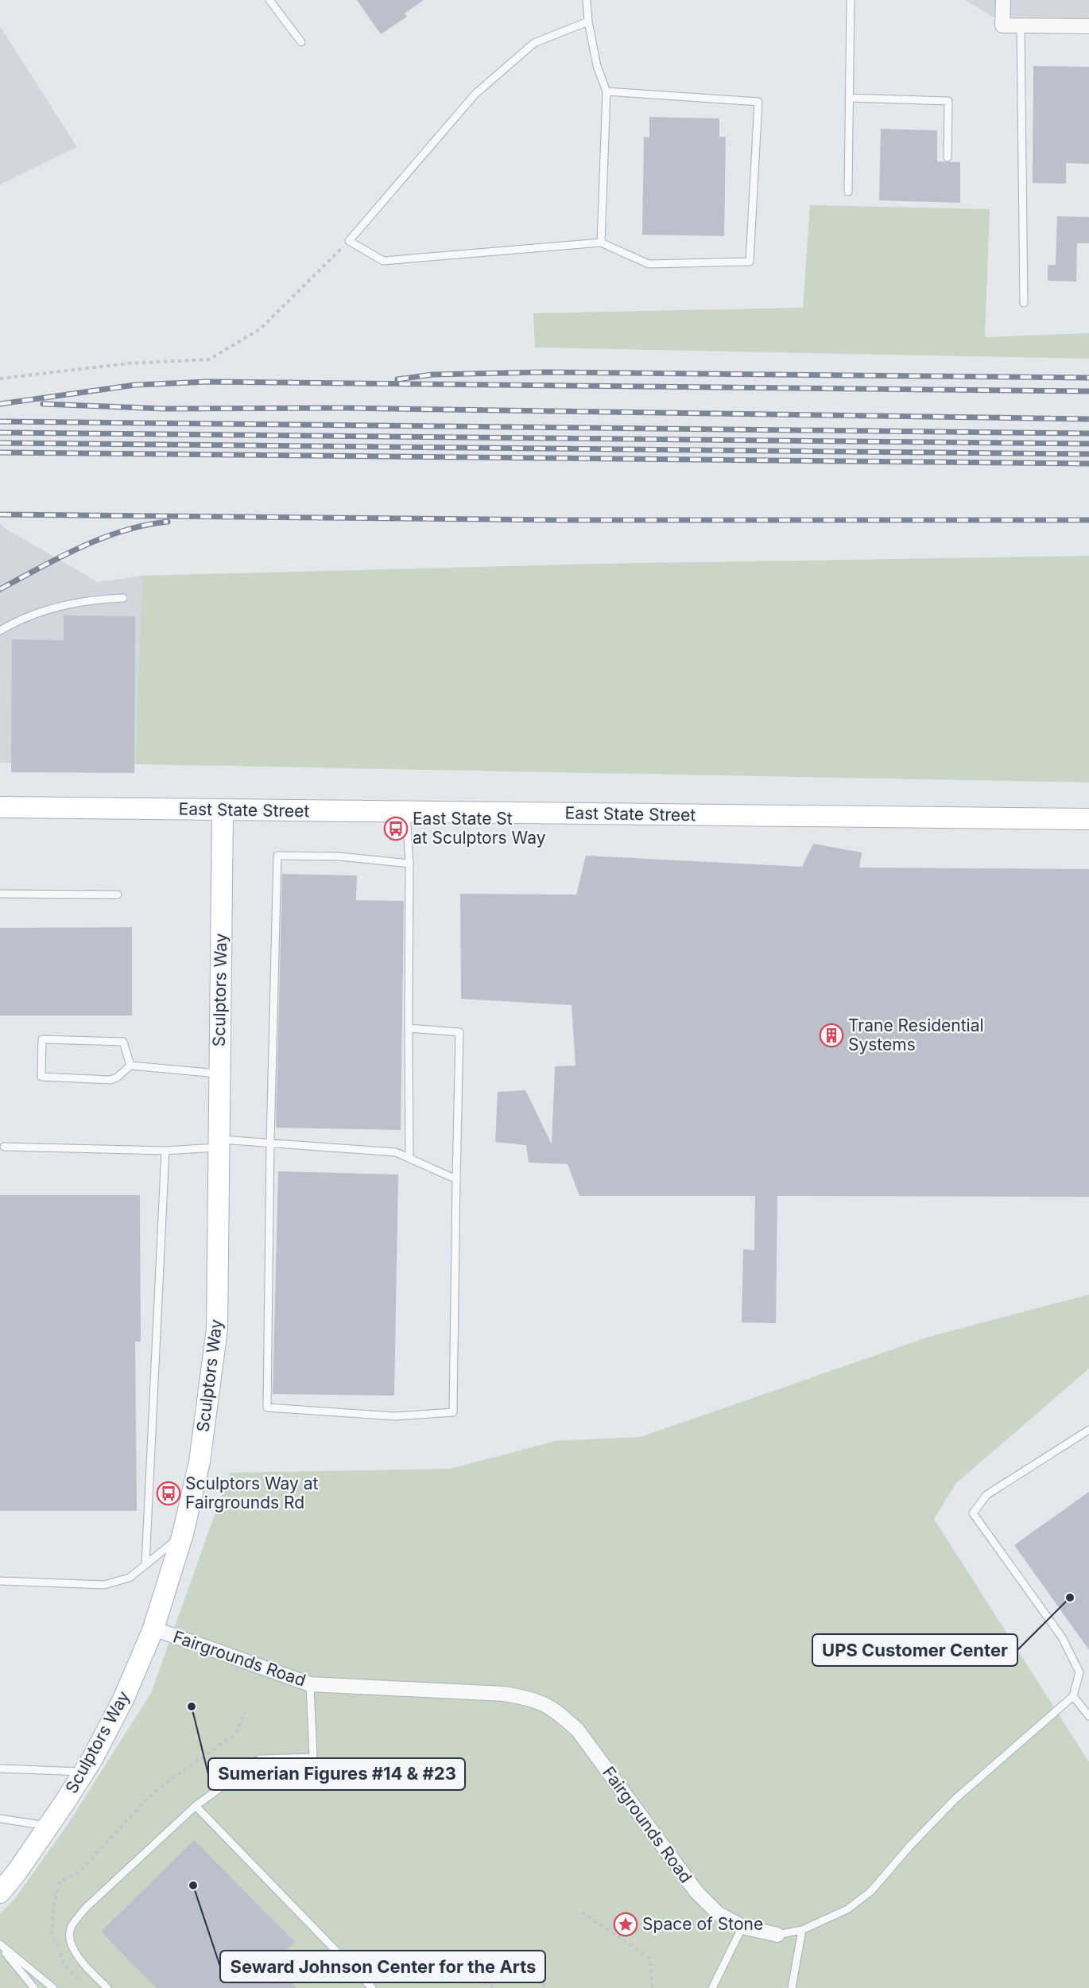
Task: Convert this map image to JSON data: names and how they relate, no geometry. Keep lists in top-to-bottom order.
{
  "streets": {
    "street": ["East State Street", "Sculptors Way", "Fairgrounds Road"]
  },
  "crossings": [
    ["East State Street", "Sculptors Way"],
    ["Sculptors Way", "Fairgrounds Road"]
  ],
  "places": {
    "bus stop": ["East State St at Sculptors Way", "Sculptors Way at Fairgrounds Rd"],
    "building": ["Trane Residential Systems"],
    "other": ["UPS Customer Center", "Sumerian Figures #14 & #23", "Seward Johnson Center for the Arts"],
    "place": ["Space of Stone"]
  }
}
